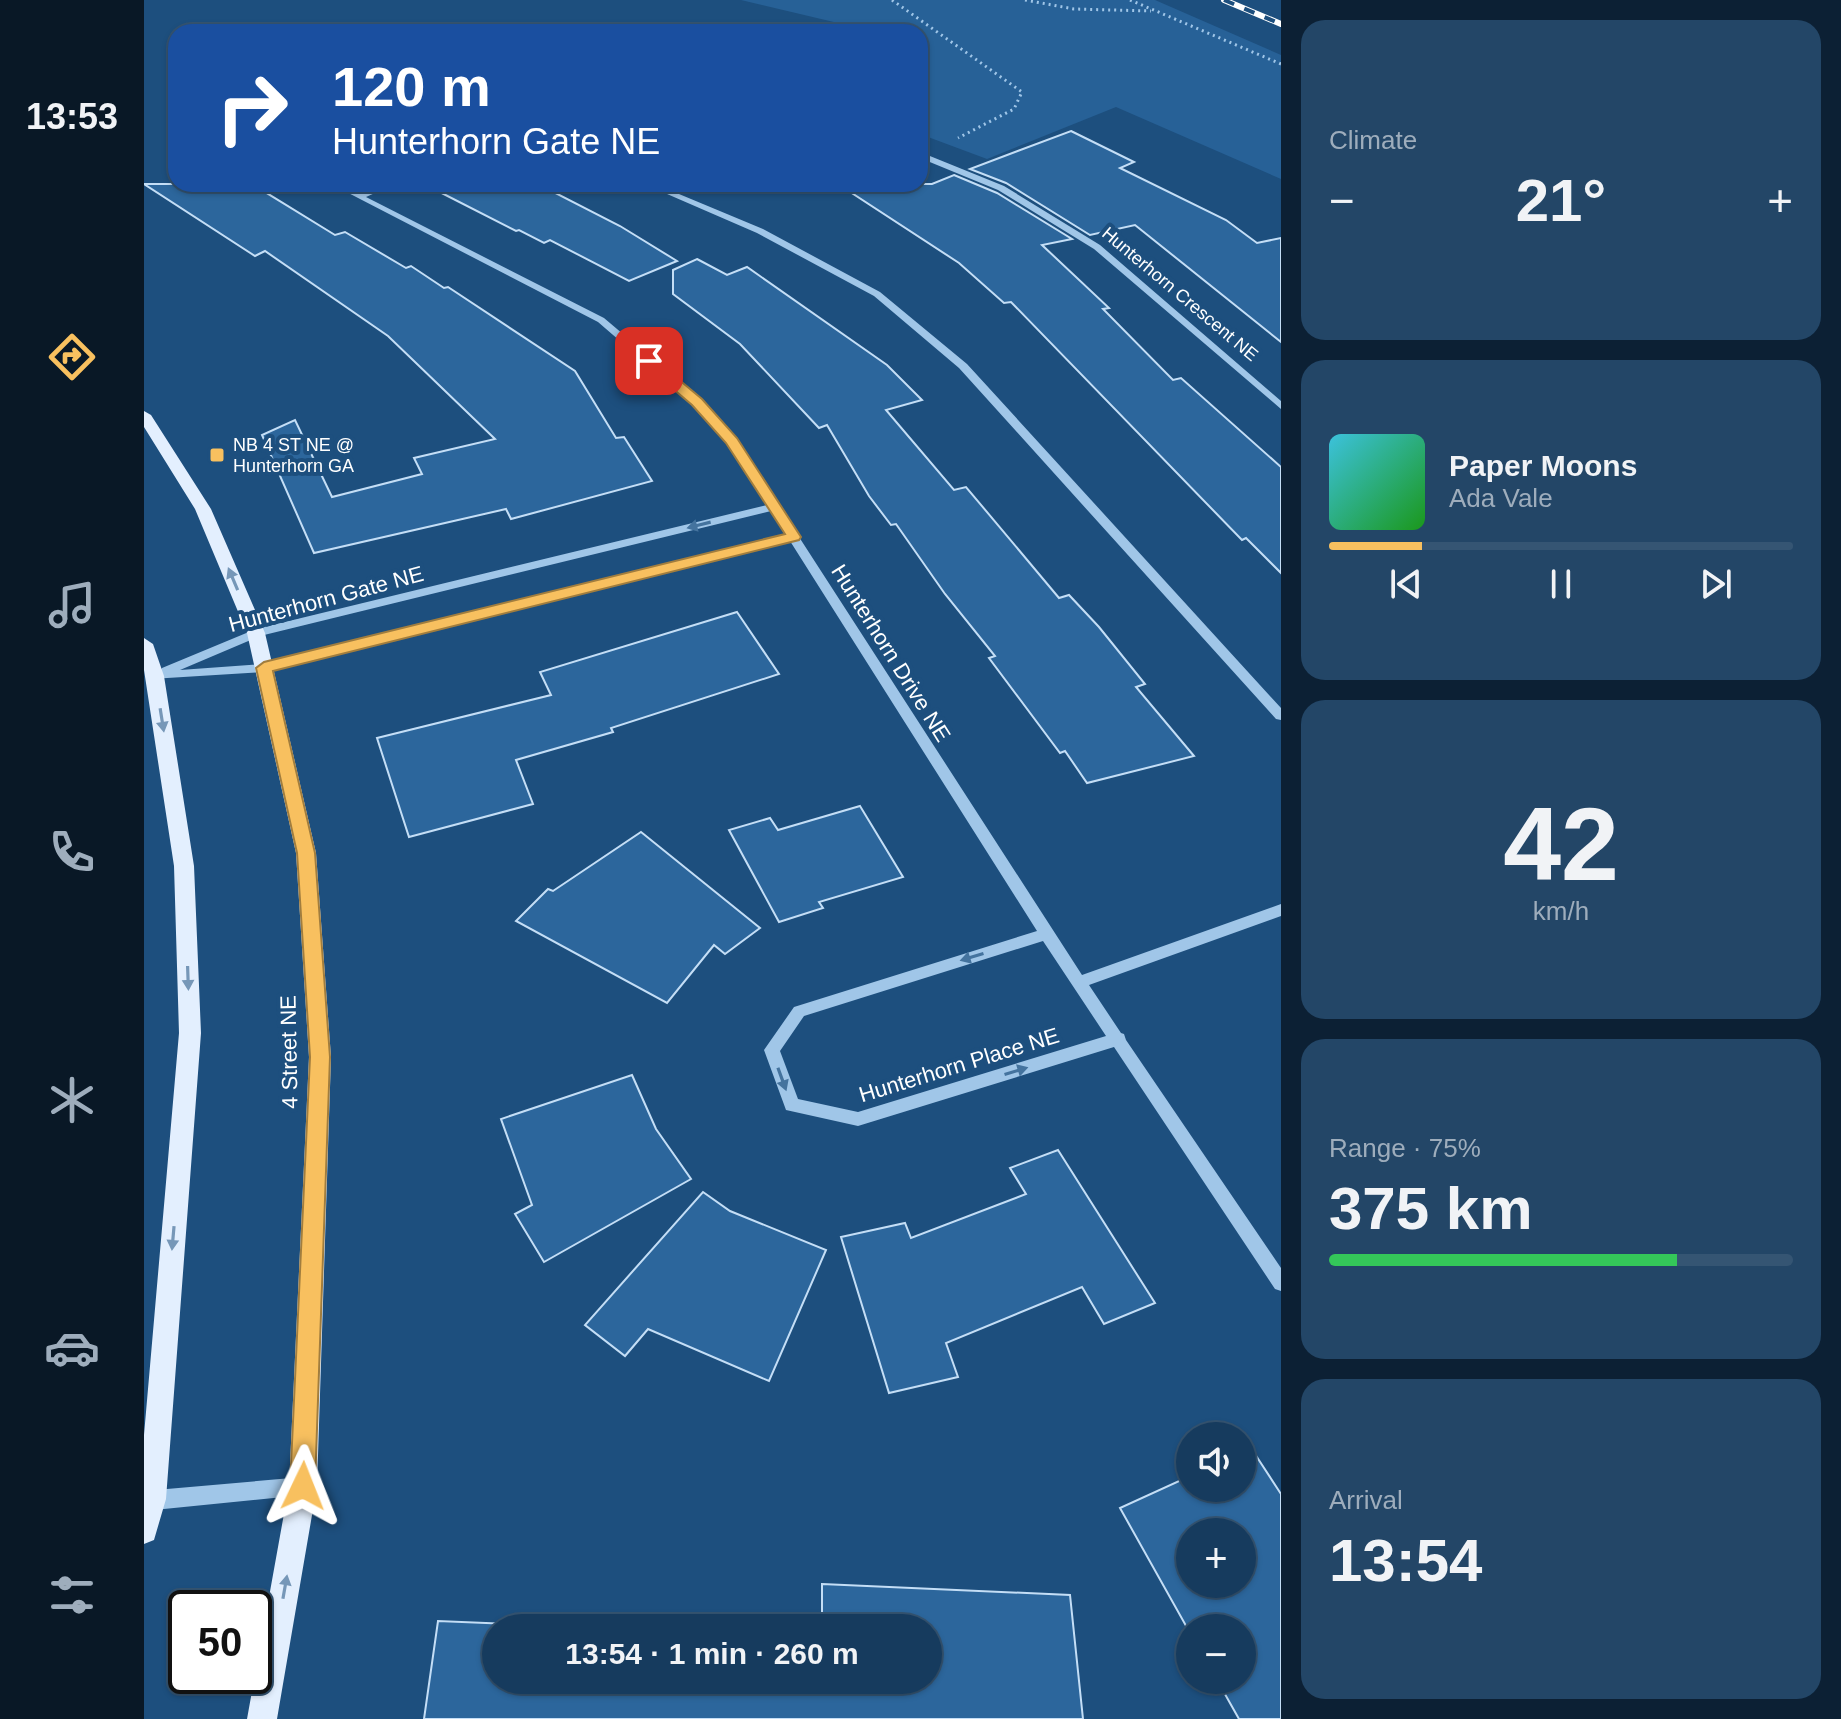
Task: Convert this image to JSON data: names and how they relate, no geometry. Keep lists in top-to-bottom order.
{
  "streets": {
    "main road": ["4 Street NE"],
    "street": [
      "Hunterhorn Crescent NE",
      "Hunterhorn Gate NE",
      "Hunterhorn Drive NE",
      "Hunterhorn Place NE"
    ]
  },
  "crossings": [
    ["Hunterhorn Gate NE", "Hunterhorn Drive NE"],
    ["Hunterhorn Gate NE", "4 Street NE"],
    ["Hunterhorn Drive NE", "Hunterhorn Place NE"]
  ],
  "places": {
    "transit": ["NB 4 ST NE @ Hunterhorn GA"]
  },
  "page": {
    "tabs": "13:53",
    "tile": [
      "Climate",
      ["42", "km/h"],
      ["Range · 75%", "375 km"],
      ["Arrival", "13:54"]
    ],
    "turn": ["120 m", "Hunterhorn Gate NE"],
    "heat": ["−", "21°", "+"],
    "song": ["Paper Moons", "Ada Vale"],
    "map_buttons": ["+", "−"],
    "limit": "50",
    "trip": "13:54 · 1 min · 260 m"
  }
}
